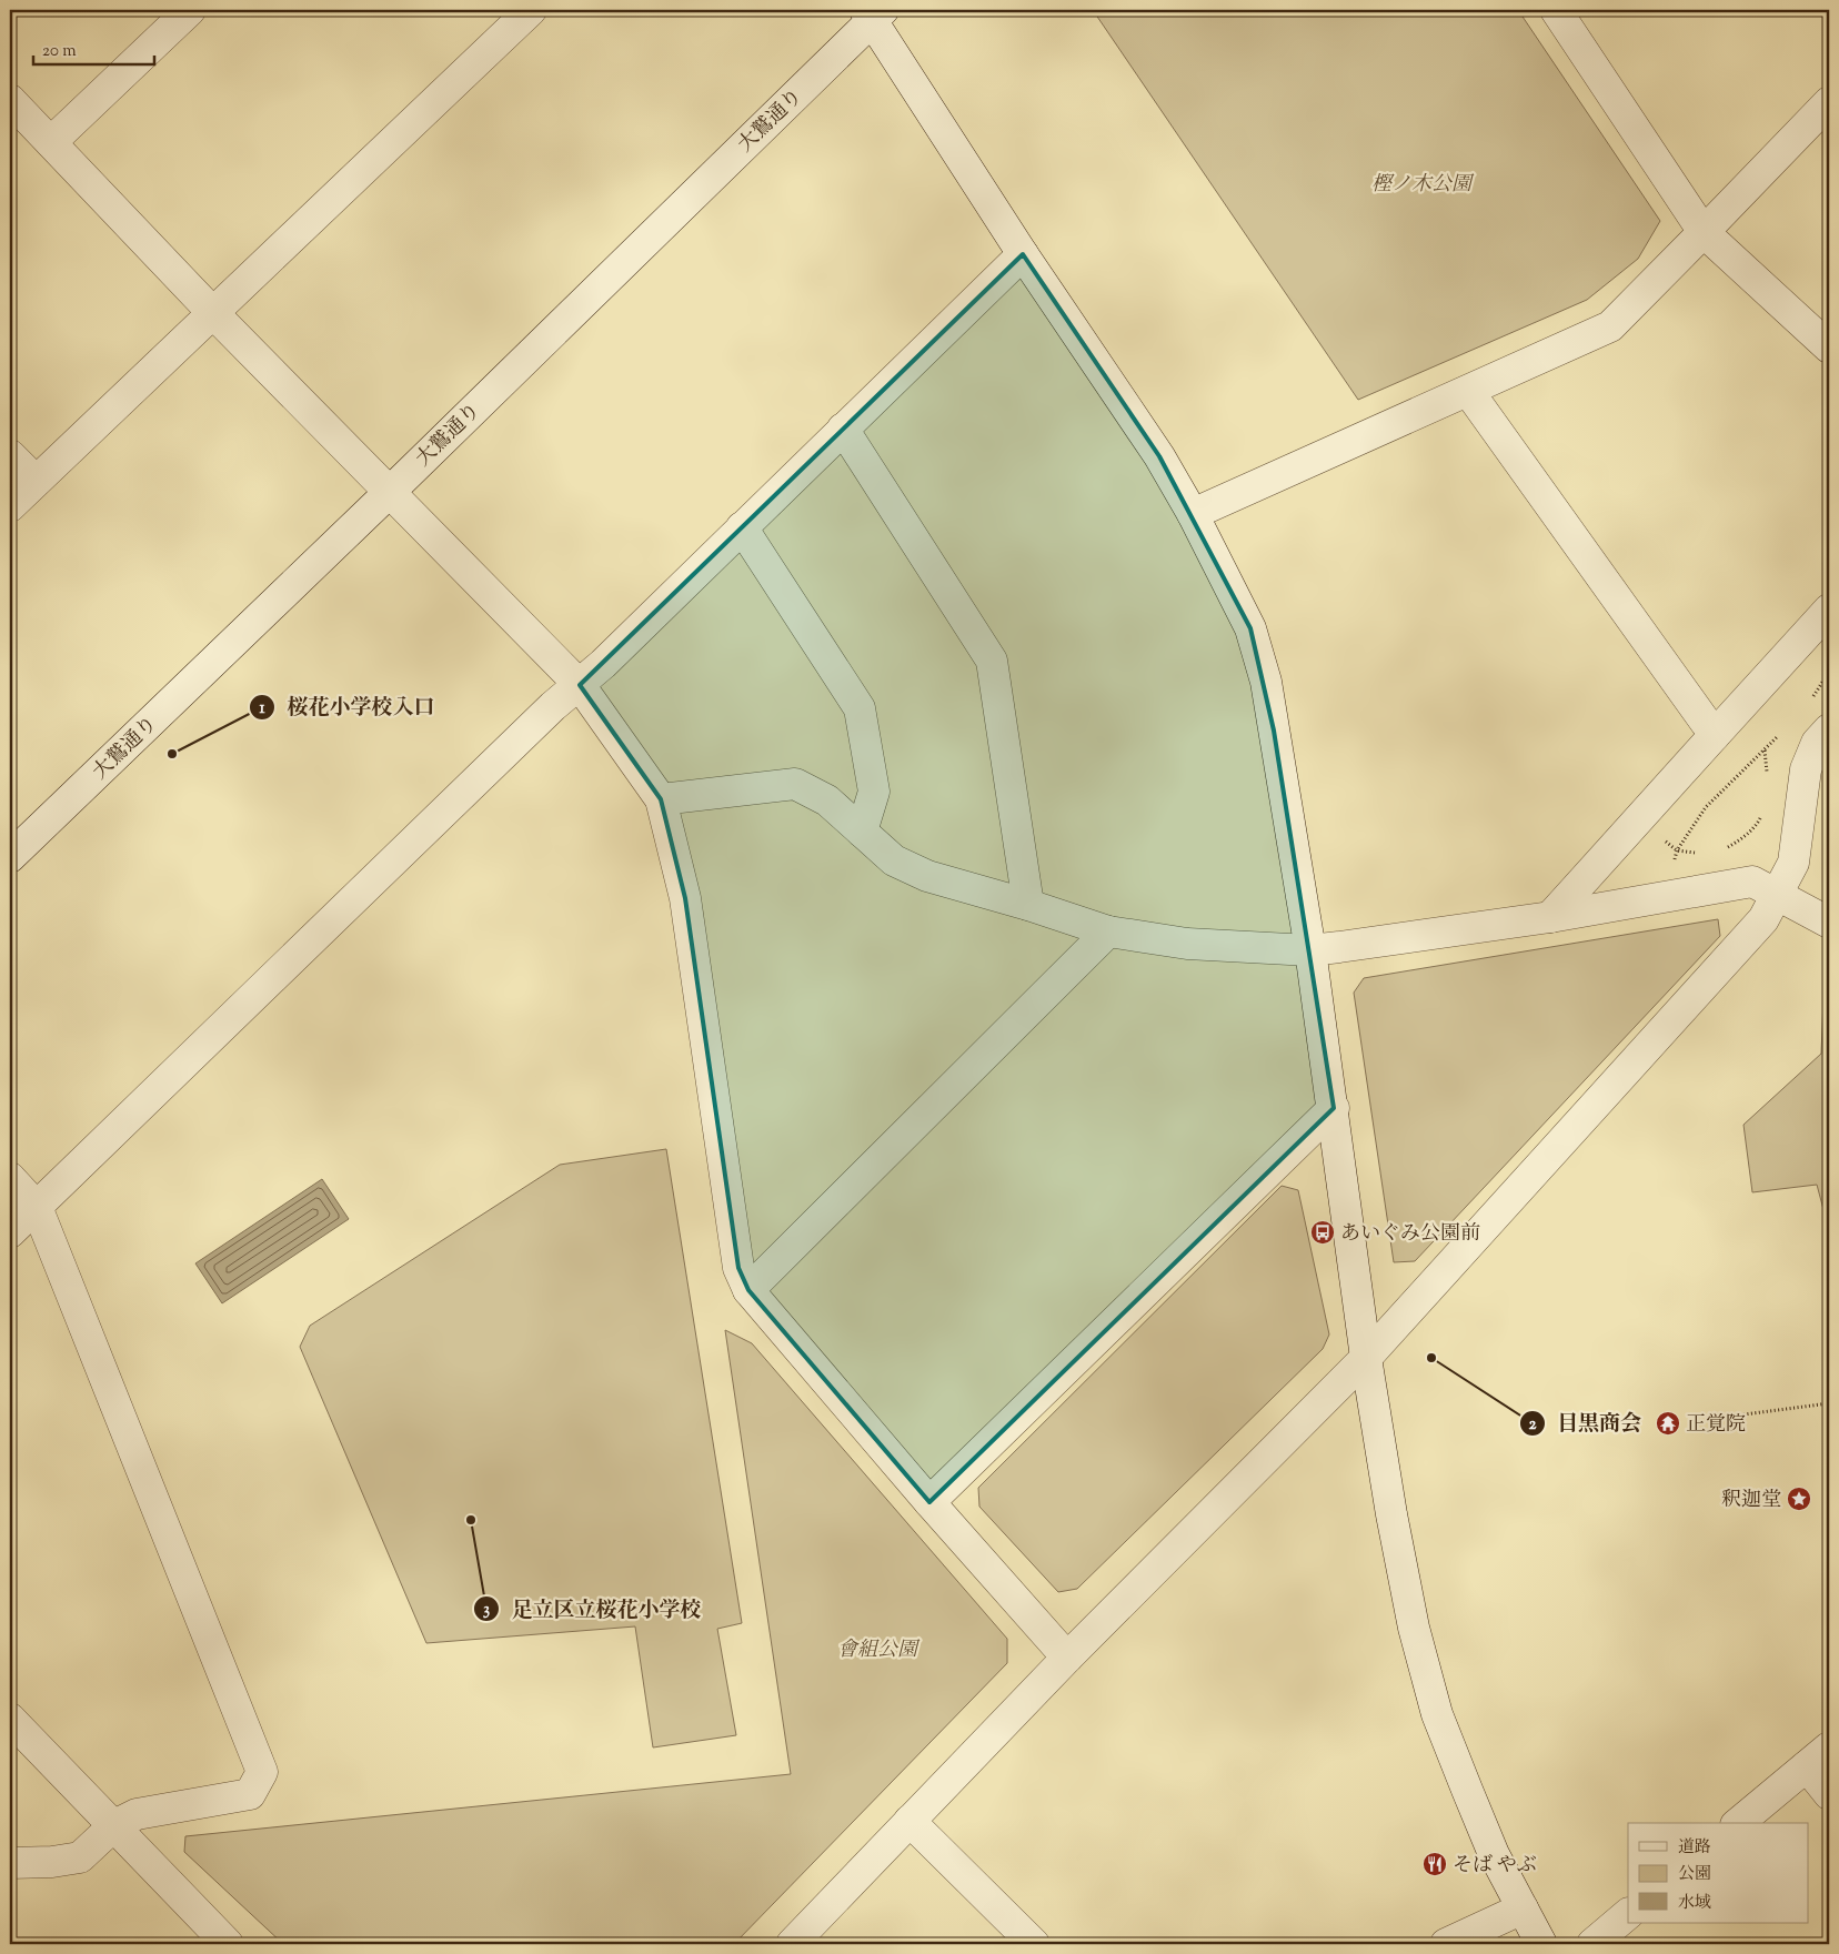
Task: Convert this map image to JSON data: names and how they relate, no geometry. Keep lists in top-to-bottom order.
{
  "streets": {
    "street": ["大鷲通り"]
  },
  "parks": ["樫ノ木公園", "會組公園"],
  "places": {
    "other": ["桜花小学校入口", "目黒商会", "足立区立桜花小学校"],
    "bus stop": ["あいぐみ公園前"],
    "temple": ["正覚院"],
    "place": ["釈迦堂"],
    "restaurant": ["そば やぶ"]
  },
  "legend": ["道路", "公園", "水域"],
  "scale_bar": "20 m"
}
